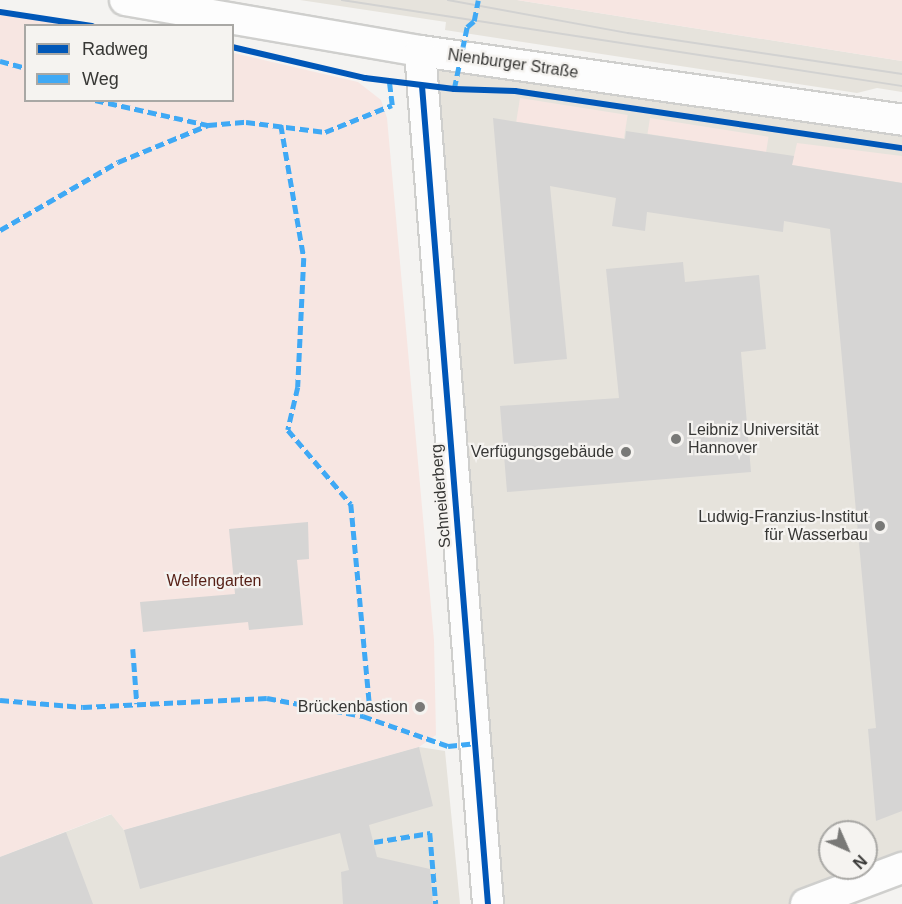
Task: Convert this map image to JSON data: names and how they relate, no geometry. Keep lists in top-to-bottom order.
{
  "streets": {
    "street": ["Nienburger Straße", "Schneiderberg"]
  },
  "crossings": [
    ["Nienburger Straße", "Schneiderberg"]
  ],
  "parks": ["Welfengarten"],
  "places": [
    "Leibniz Universität Hannover",
    "Verfügungsgebäude",
    "Ludwig-Franzius-Institut für Wasserbau",
    "Brückenbastion"
  ],
  "legend": ["Radweg", "Weg"],
  "north": "bottom right"
}
